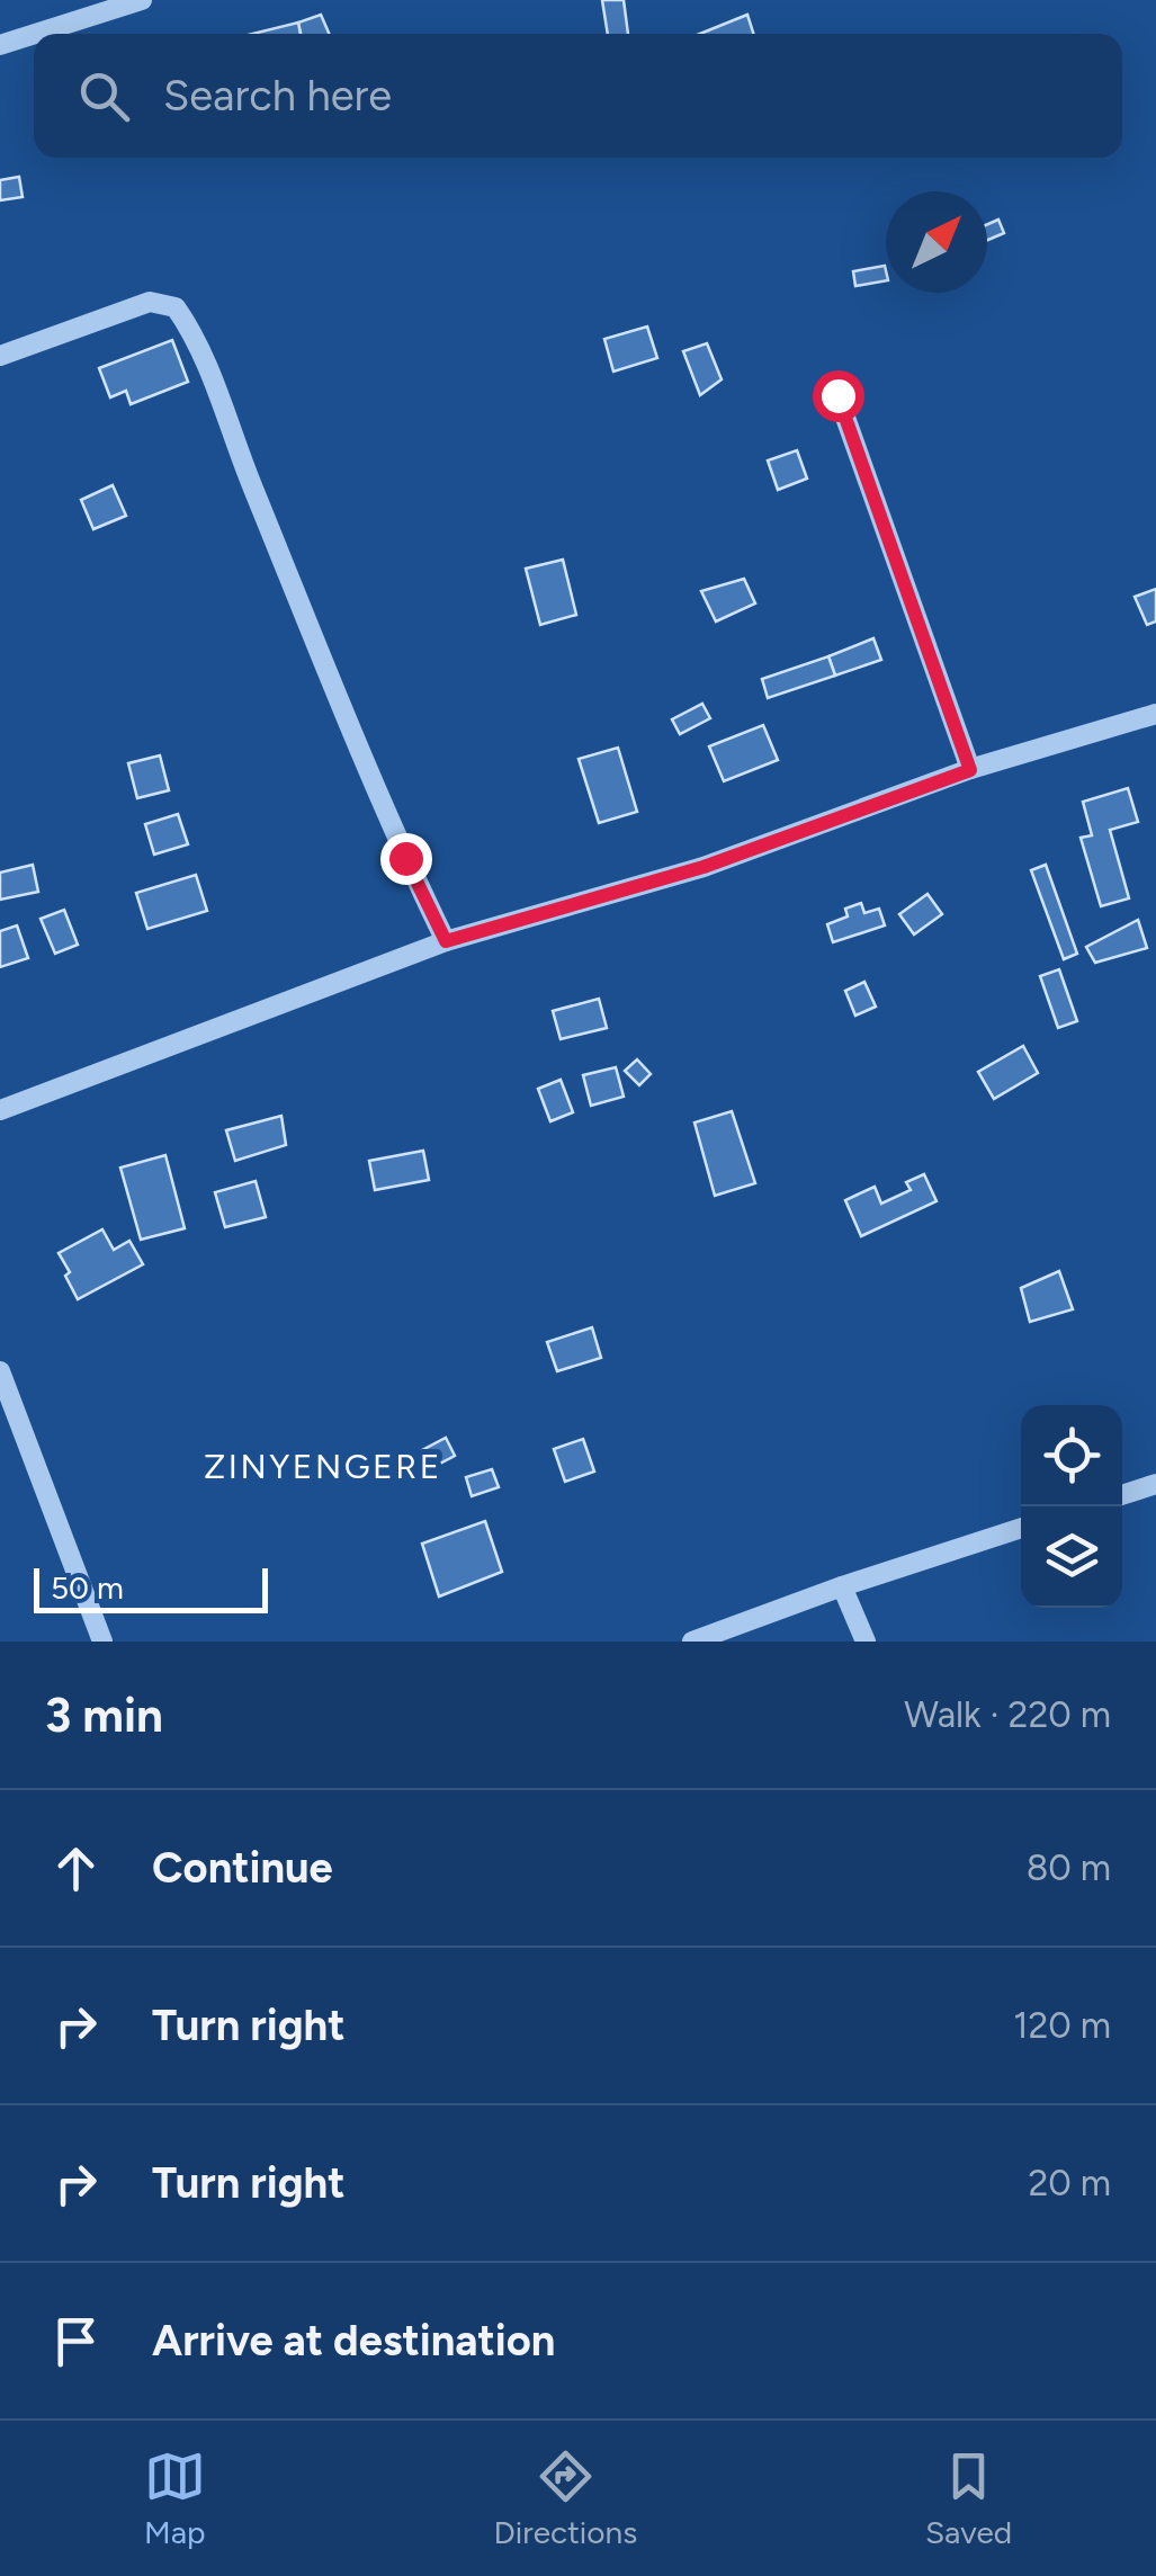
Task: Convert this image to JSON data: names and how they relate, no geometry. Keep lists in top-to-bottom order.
{
  "districts": ["ZINYENGERE"],
  "scale_bar": "50 m",
  "north": "top right",
  "page": {
    "search": "Search here",
    "scale": "50 m",
    "heading": ["3 min", "Walk · 220 m"],
    "list": [
      ["Continue", "80 m"],
      ["Turn right", "120 m"],
      ["Turn right", "20 m"],
      "Arrive at destination"
    ],
    "nav": ["Map", "Directions", "Saved"]
  }
}
